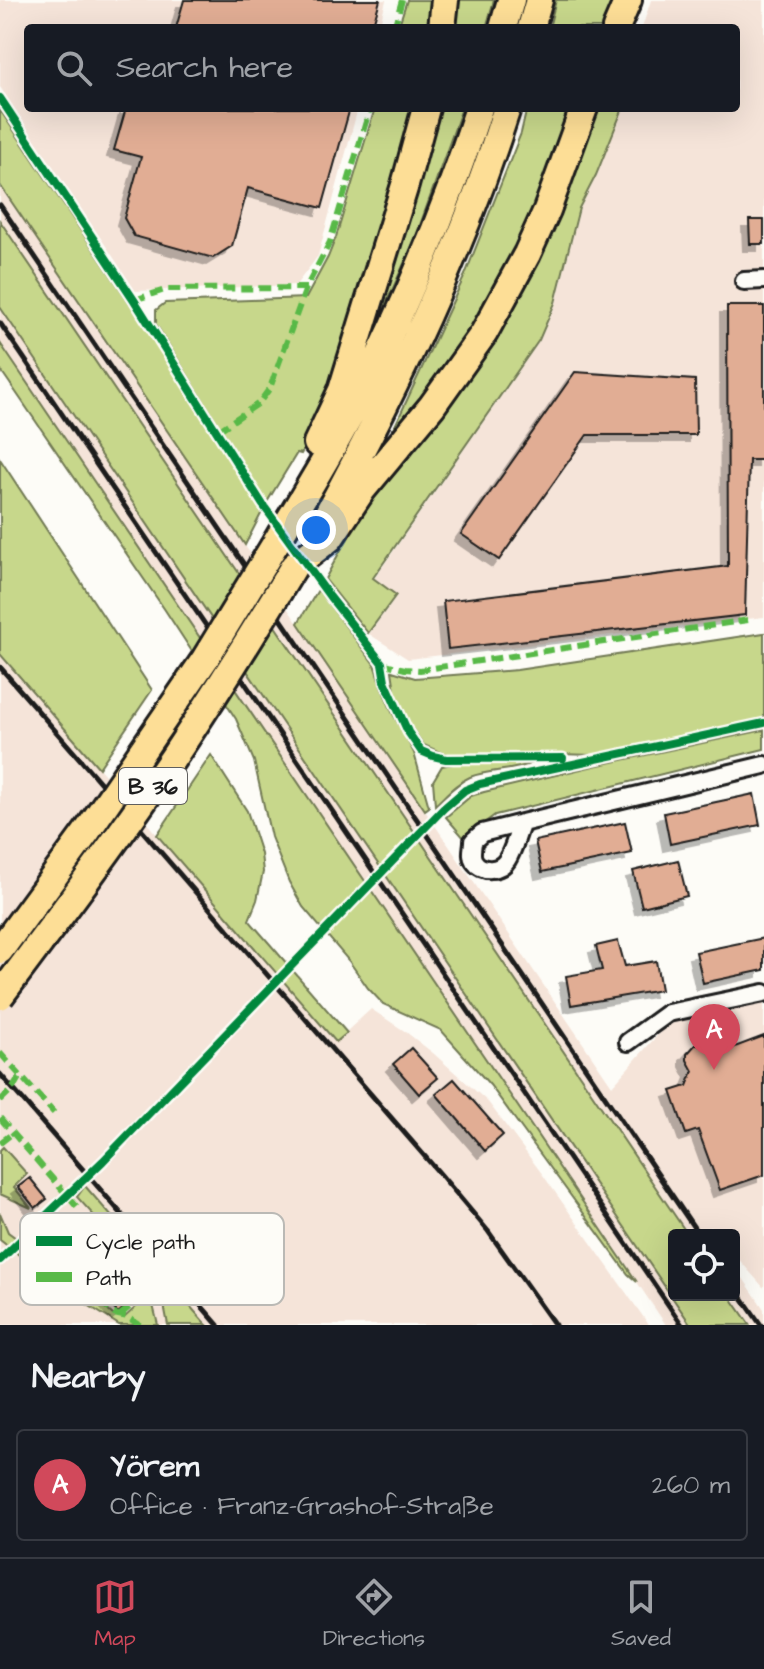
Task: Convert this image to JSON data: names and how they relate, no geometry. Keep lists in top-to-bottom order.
{
  "streets": {
    "highway": ["B 36"]
  },
  "legend": ["Cycle path", "Path"],
  "page": {
    "search": "Search here",
    "pins": "A",
    "heading": "Nearby",
    "list": [
      {
        "mark": "A",
        "name": "Yörem",
        "note": "Office · Franz-Grashof-Straße",
        "value": "260 m"
      }
    ],
    "nav": ["Map", "Directions", "Saved"]
  }
}
